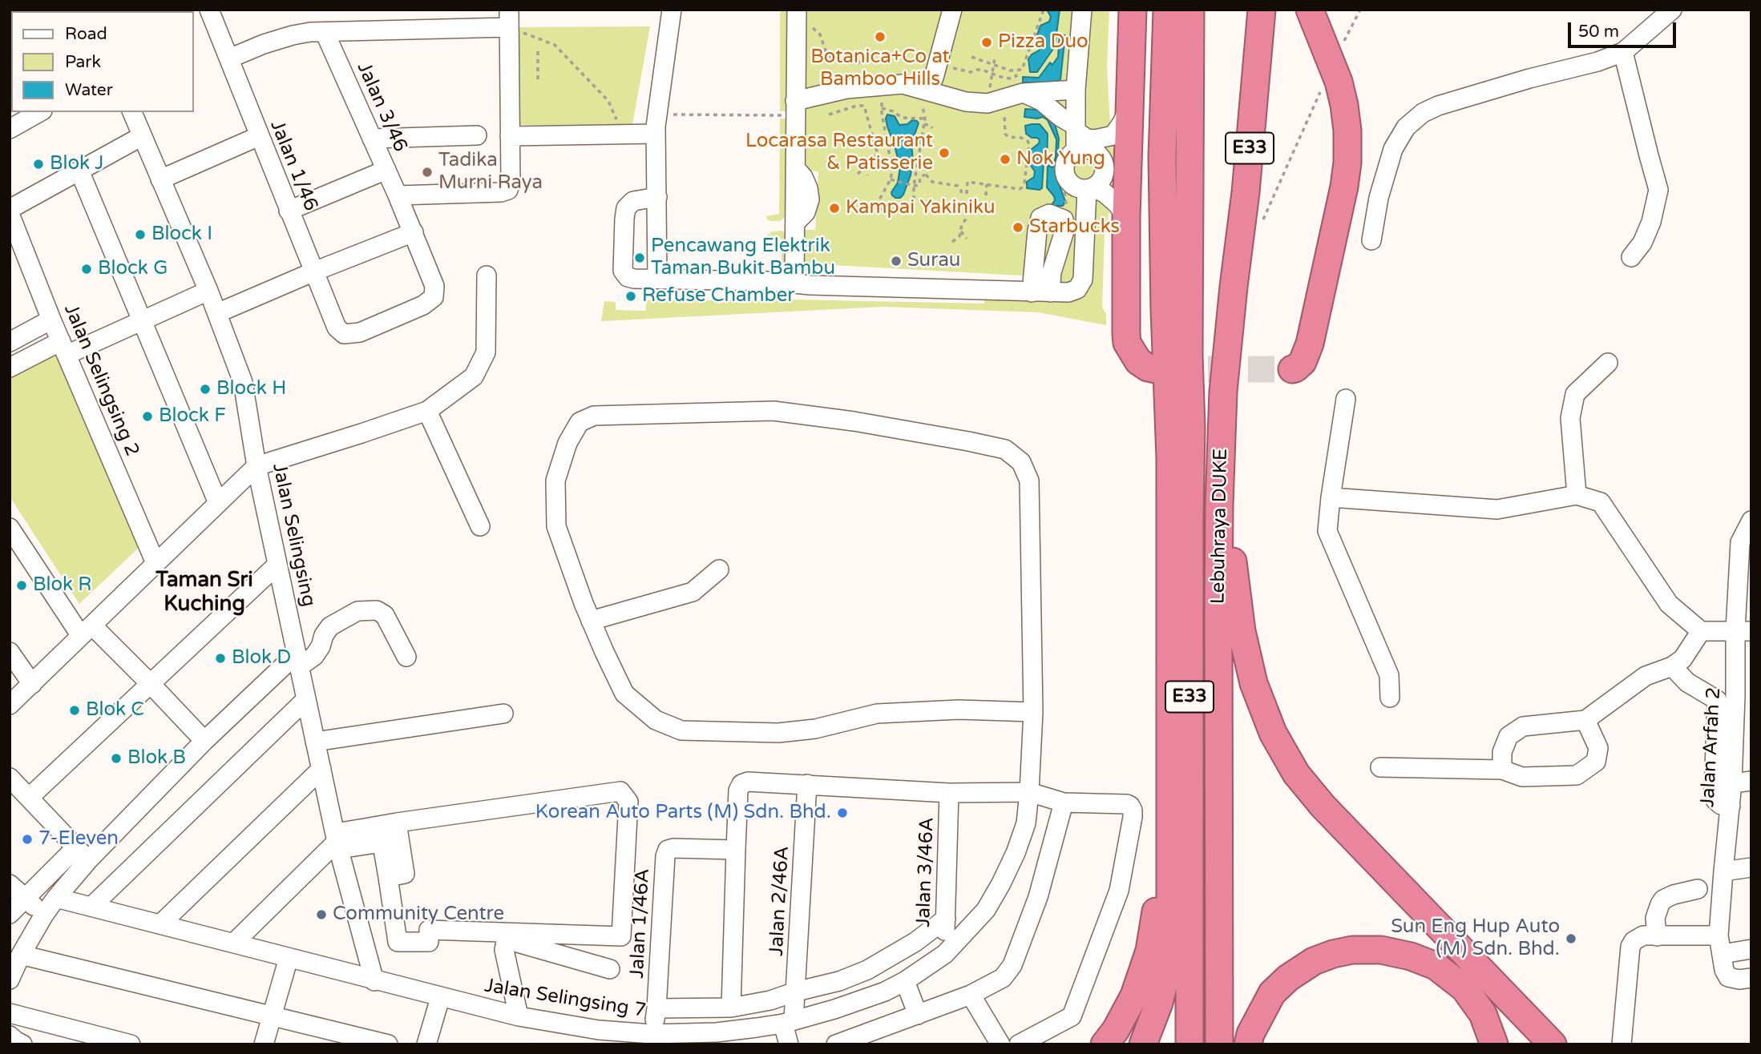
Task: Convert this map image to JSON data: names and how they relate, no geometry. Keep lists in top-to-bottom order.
{
  "streets": {
    "highway": ["E33", "Lebuhraya DUKE"],
    "street": [
      "Jalan 3/46",
      "Jalan 1/46",
      "Jalan Selingsing 2",
      "Jalan Selingsing",
      "Jalan Arfah 2",
      "Jalan 3/46A",
      "Jalan 2/46A",
      "Jalan 1/46A",
      "Jalan Selingsing 7"
    ]
  },
  "crossings": [
    ["Jalan 3/46", "Jalan 1/46"],
    ["Jalan Selingsing", "Jalan Selingsing 7"],
    ["Jalan 3/46A", "Jalan Selingsing 7"],
    ["Jalan 2/46A", "Jalan Selingsing 7"],
    ["Jalan 1/46A", "Jalan Selingsing 7"]
  ],
  "districts": ["Taman Sri Kuching"],
  "places": [
    "Botanica+Co at Bamboo Hills",
    "Pizza Duo",
    "Locarasa Restaurant & Patisserie",
    "Nok Yung",
    "Blok J",
    "Tadika Murni Raya",
    "Kampai Yakiniku",
    "Starbucks",
    "Block I",
    "Pencawang Elektrik Taman Bukit Bambu",
    "Surau",
    "Block G",
    "Refuse Chamber",
    "Block H",
    "Block F",
    "Blok R",
    "Blok D",
    "Blok C",
    "Blok B",
    "Korean Auto Parts (M) Sdn. Bhd.",
    "7-Eleven",
    "Community Centre",
    "Sun Eng Hup Auto (M) Sdn. Bhd."
  ],
  "legend": ["Road", "Park", "Water"],
  "scale_bar": "50 m"
}
